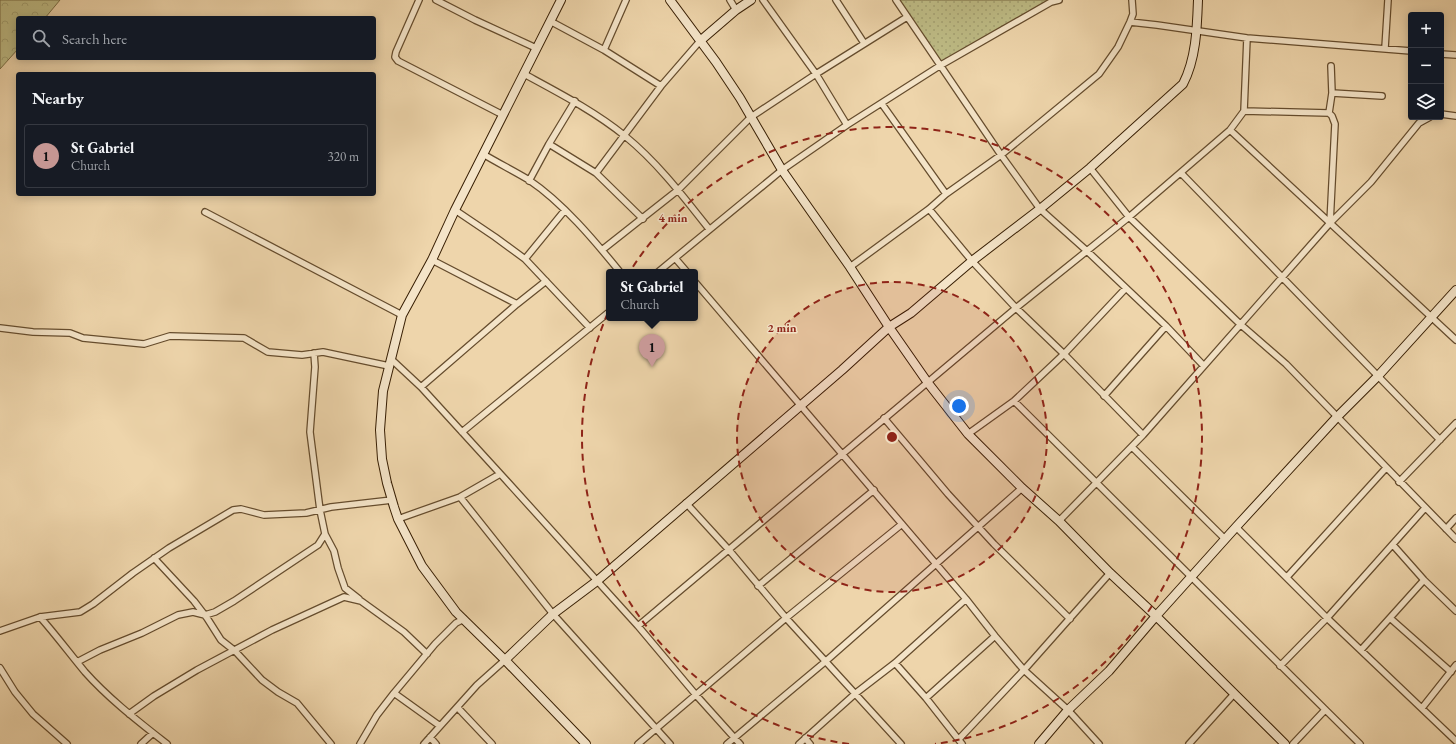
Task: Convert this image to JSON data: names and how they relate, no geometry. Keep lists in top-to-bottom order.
{
  "page": {
    "map_buttons": ["+", "−"],
    "search": "Search here",
    "heading": "Nearby",
    "list": [
      {
        "mark": "1",
        "name": "St Gabriel",
        "note": "Church",
        "value": "320 m"
      }
    ],
    "popup": ["St Gabriel", "Church"],
    "pins": "1"
  },
  "rings": ["4 min", "2 min"]
}
